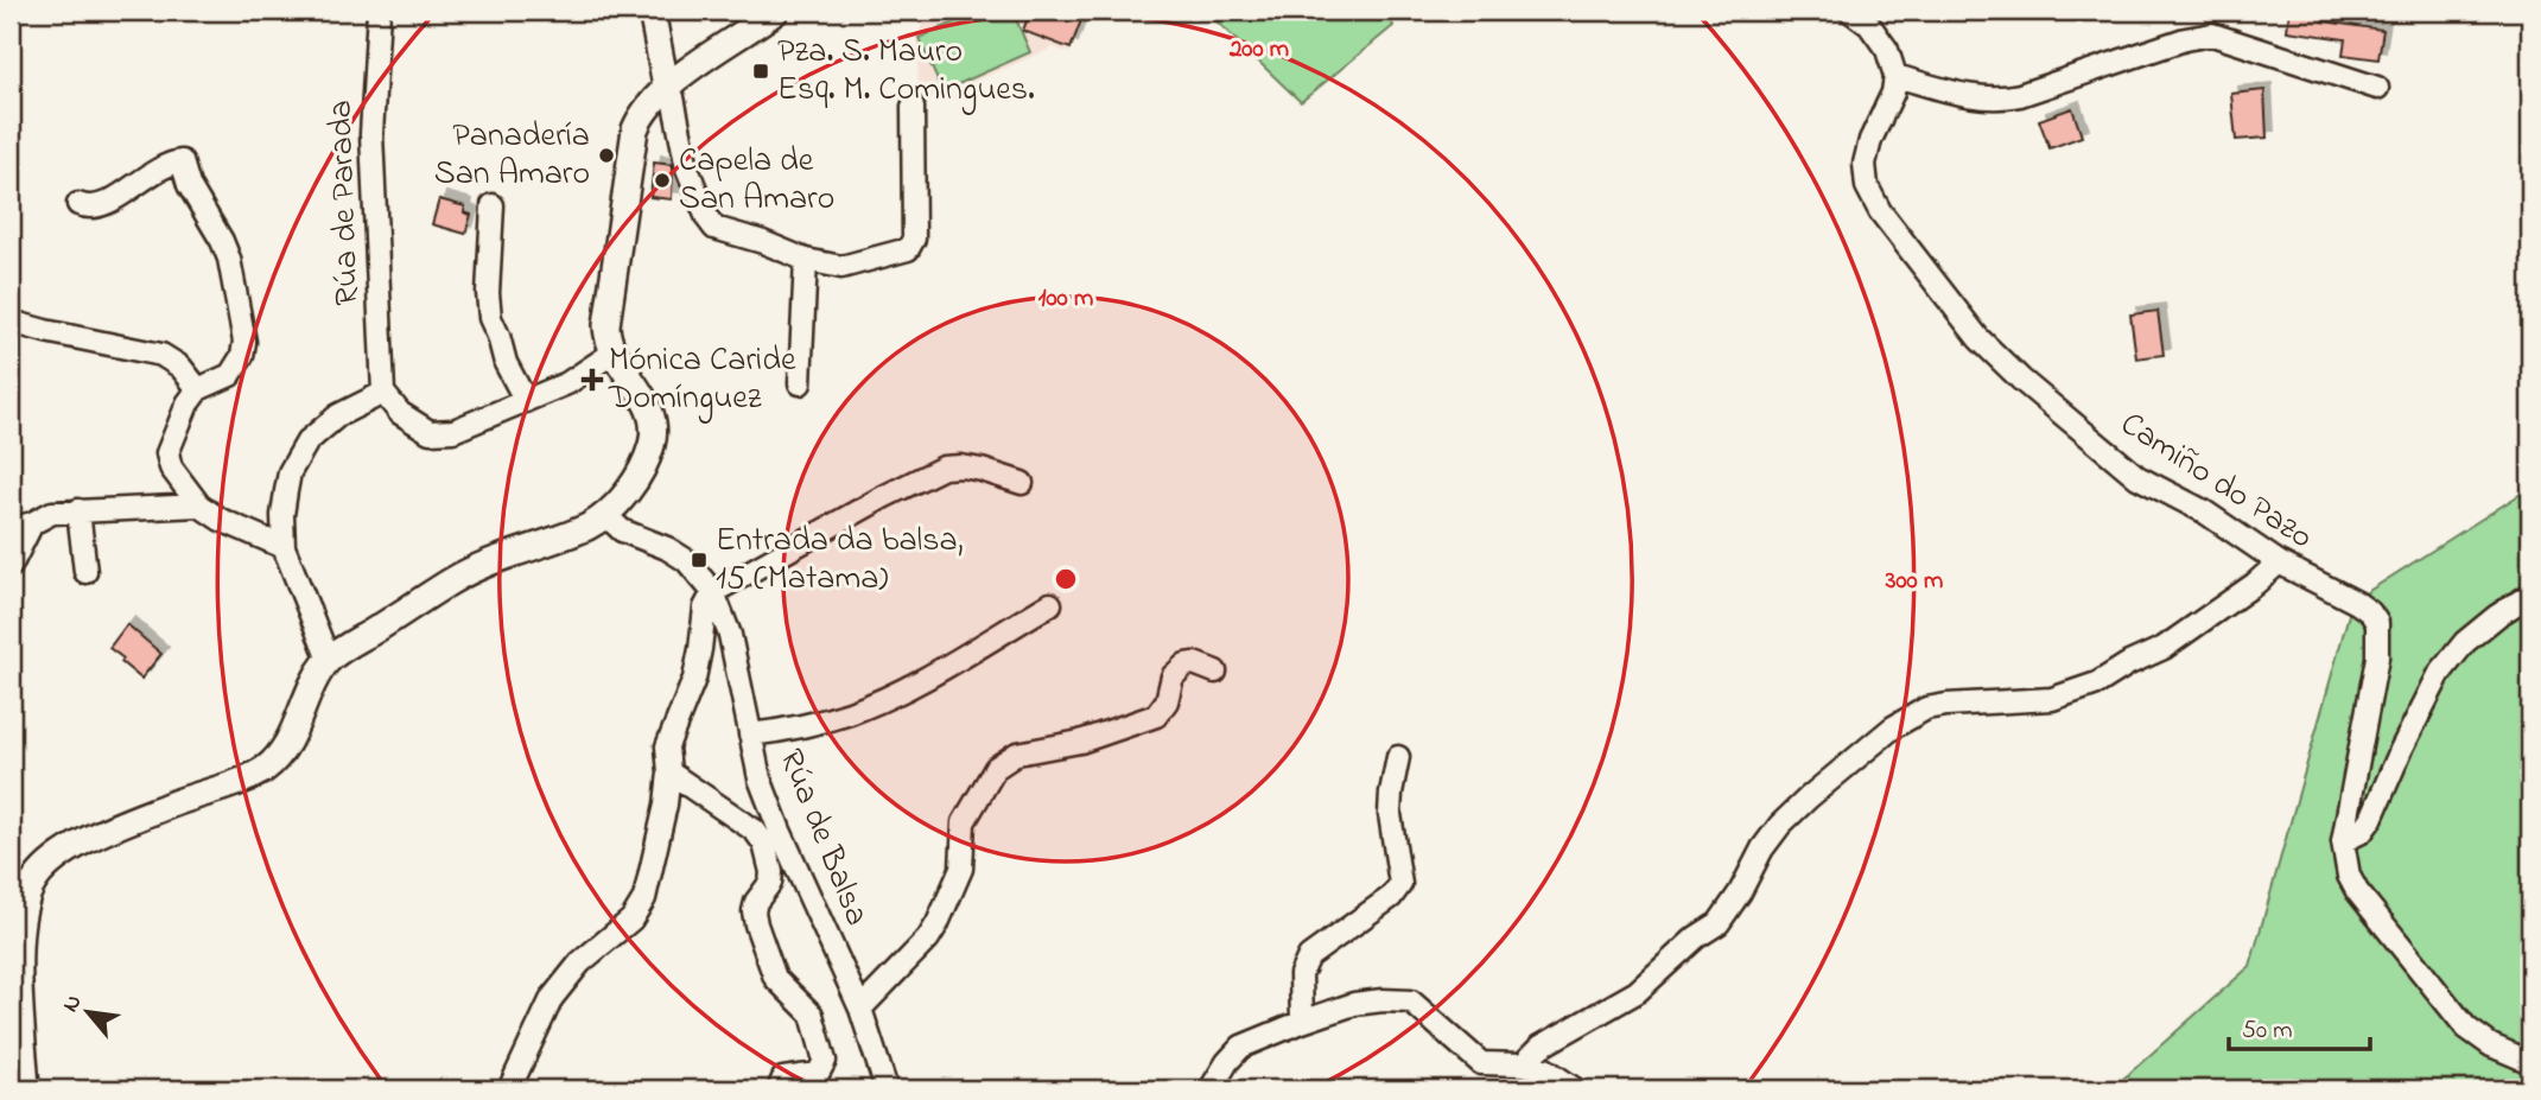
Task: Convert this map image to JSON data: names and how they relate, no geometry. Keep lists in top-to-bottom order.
{
  "streets": {
    "street": ["Rúa de Parada", "Camiño do Pazo", "Rúa de Balsa"]
  },
  "places": {
    "transit": ["Pza. S. Mauro Esq. M. Comingues.", "Entrada da balsa, 15 (Matama)"],
    "other": ["Panadería San Amaro", "Capela de San Amaro"],
    "health": ["Mónica Caride Domínguez"]
  },
  "scale_bar": "50 m",
  "north": "top left",
  "rings": ["200 m", "100 m", "300 m"]
}
